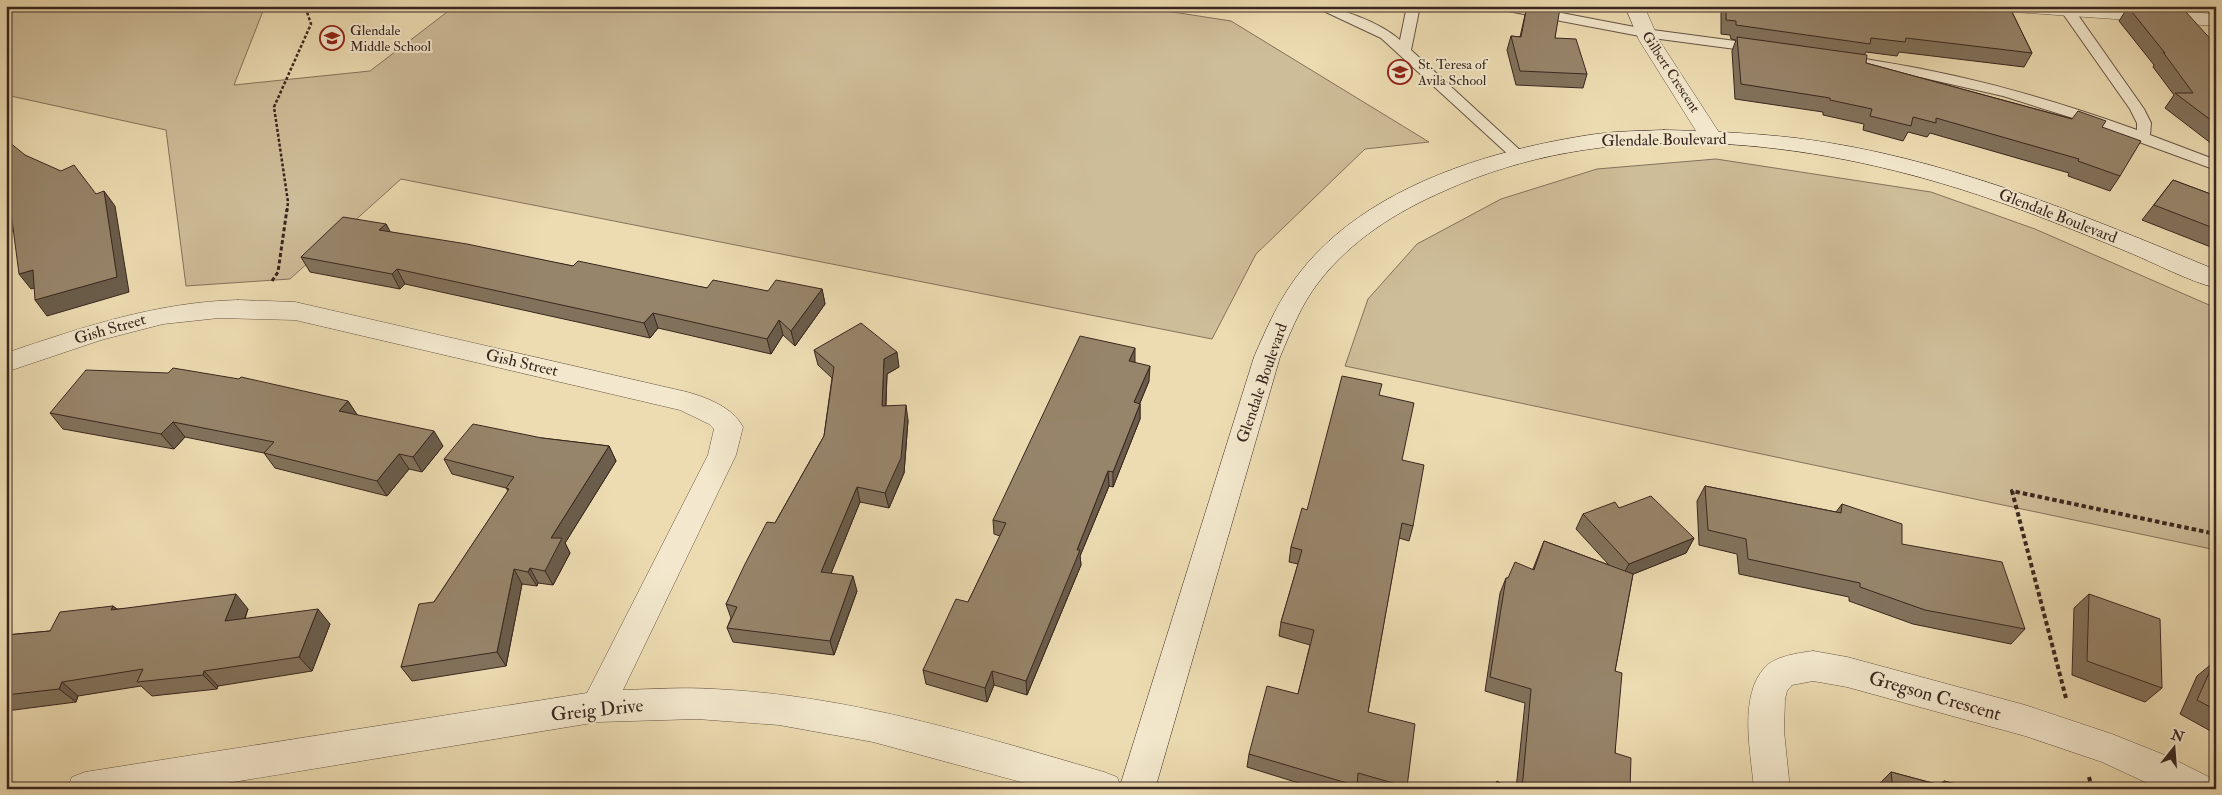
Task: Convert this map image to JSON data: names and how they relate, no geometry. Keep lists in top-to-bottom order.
{
  "streets": {
    "street": [
      "Gilbert Crescent",
      "Glendale Boulevard",
      "Gish Street",
      "Gregson Crescent",
      "Greig Drive"
    ]
  },
  "crossings": [
    ["Gilbert Crescent", "Glendale Boulevard"],
    ["Gish Street", "Greig Drive"]
  ],
  "places": {
    "school or university": ["Glendale Middle School", "St. Teresa of Avila School"]
  },
  "north": "top"
}
